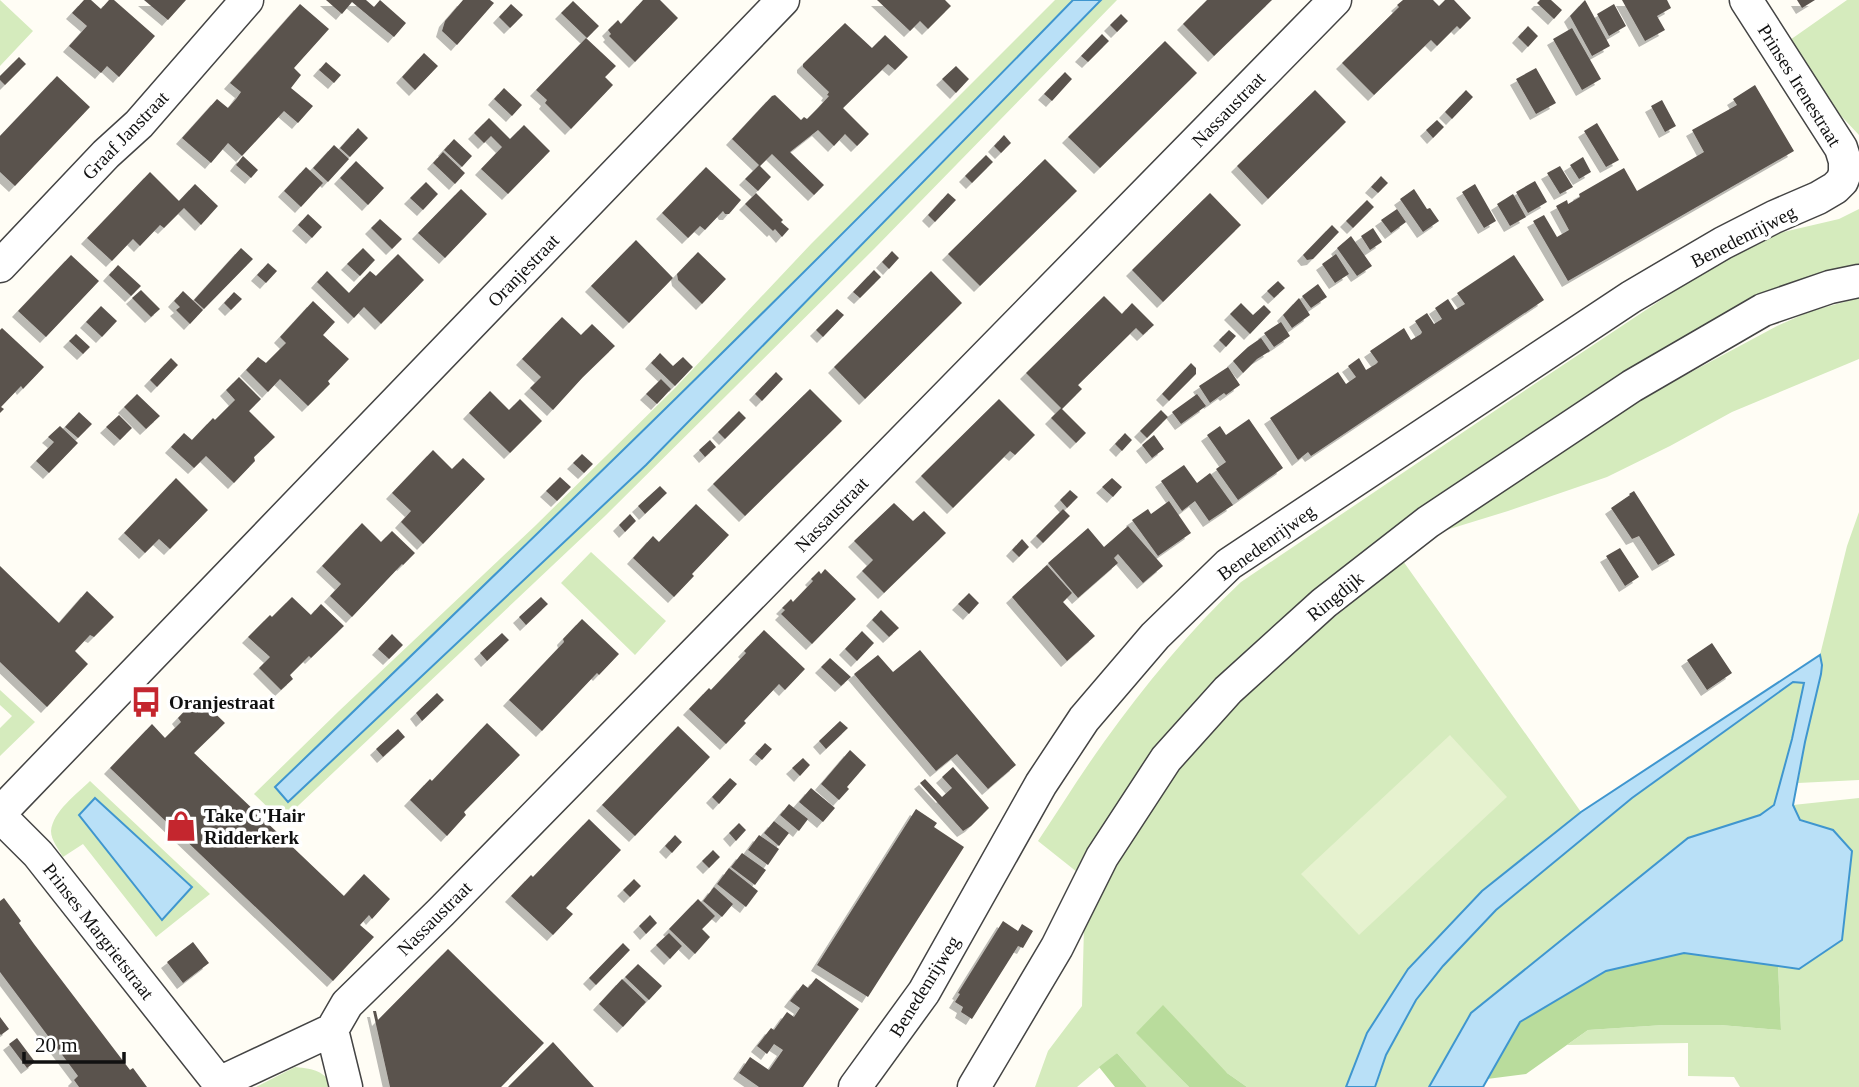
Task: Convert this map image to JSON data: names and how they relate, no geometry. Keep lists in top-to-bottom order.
{
  "streets": {
    "street": [
      "Prinses Irenestraat",
      "Nassaustraat",
      "Graaf Janstraat",
      "Benedenrijweg",
      "Oranjestraat",
      "Ringdijk",
      "Prinses Margrietstraat"
    ]
  },
  "crossings": [
    ["Prinses Irenestraat", "Benedenrijweg"],
    ["Nassaustraat", "Prinses Margrietstraat"],
    ["Oranjestraat", "Prinses Margrietstraat"]
  ],
  "places": {
    "bus stop": ["Oranjestraat"],
    "shop": ["Take C'Hair Ridderkerk"]
  },
  "scale_bar": "20 m"
}
